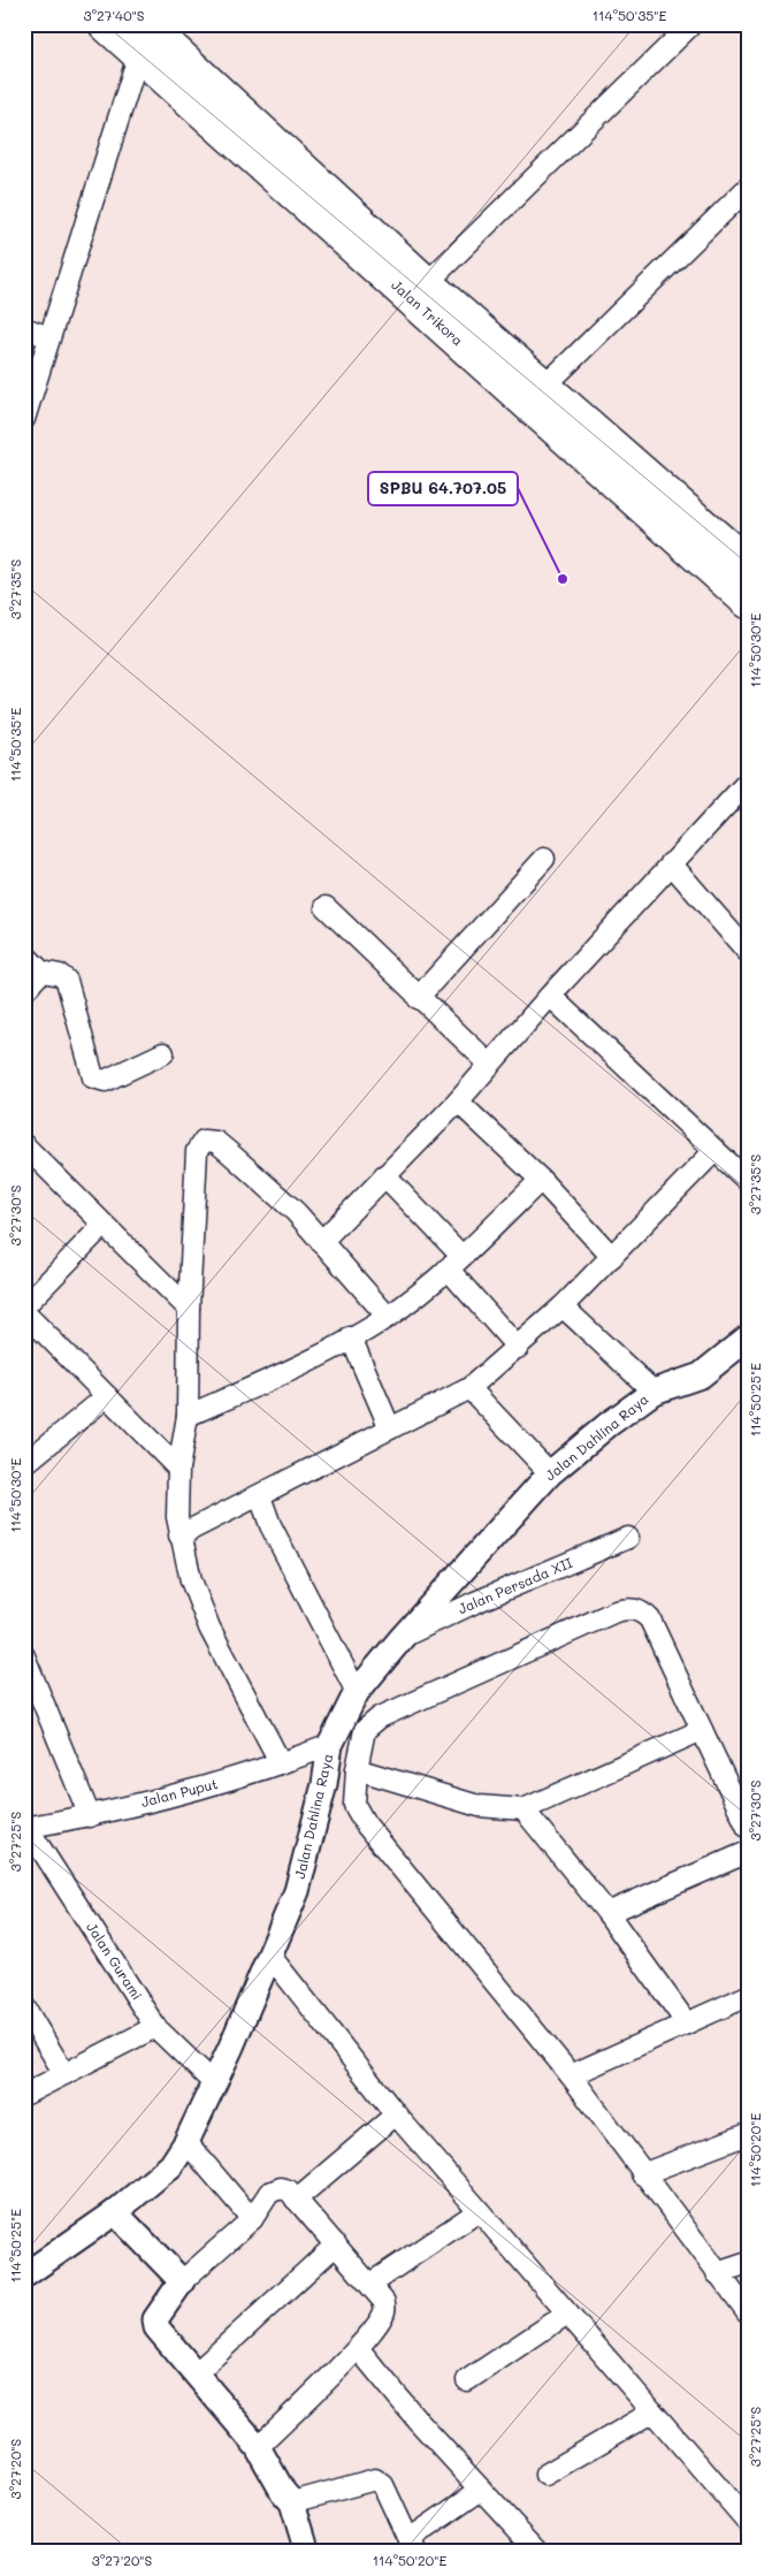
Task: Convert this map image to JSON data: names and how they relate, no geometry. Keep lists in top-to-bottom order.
{
  "streets": {
    "main road": ["Jalan Trikora"],
    "street": [
      "Jalan Dahlina Raya",
      "Jalan Persada XII",
      "Jalan Puput",
      "Jalan Gurami"
    ]
  },
  "crossings": [
    ["Jalan Dahlina Raya", "Jalan Persada XII"],
    ["Jalan Dahlina Raya", "Jalan Puput"],
    ["Jalan Dahlina Raya", "Jalan Gurami"],
    ["Jalan Puput", "Jalan Gurami"]
  ],
  "places": ["SPBU 64.707.05"],
  "coordinates": [
    "3°27'40\"S",
    "114°50'35\"E",
    "3°27'35\"S",
    "114°50'30\"E",
    "3°27'30\"S",
    "114°50'25\"E",
    "3°27'25\"S",
    "114°50'20\"E",
    "3°27'20\"S"
  ]
}
